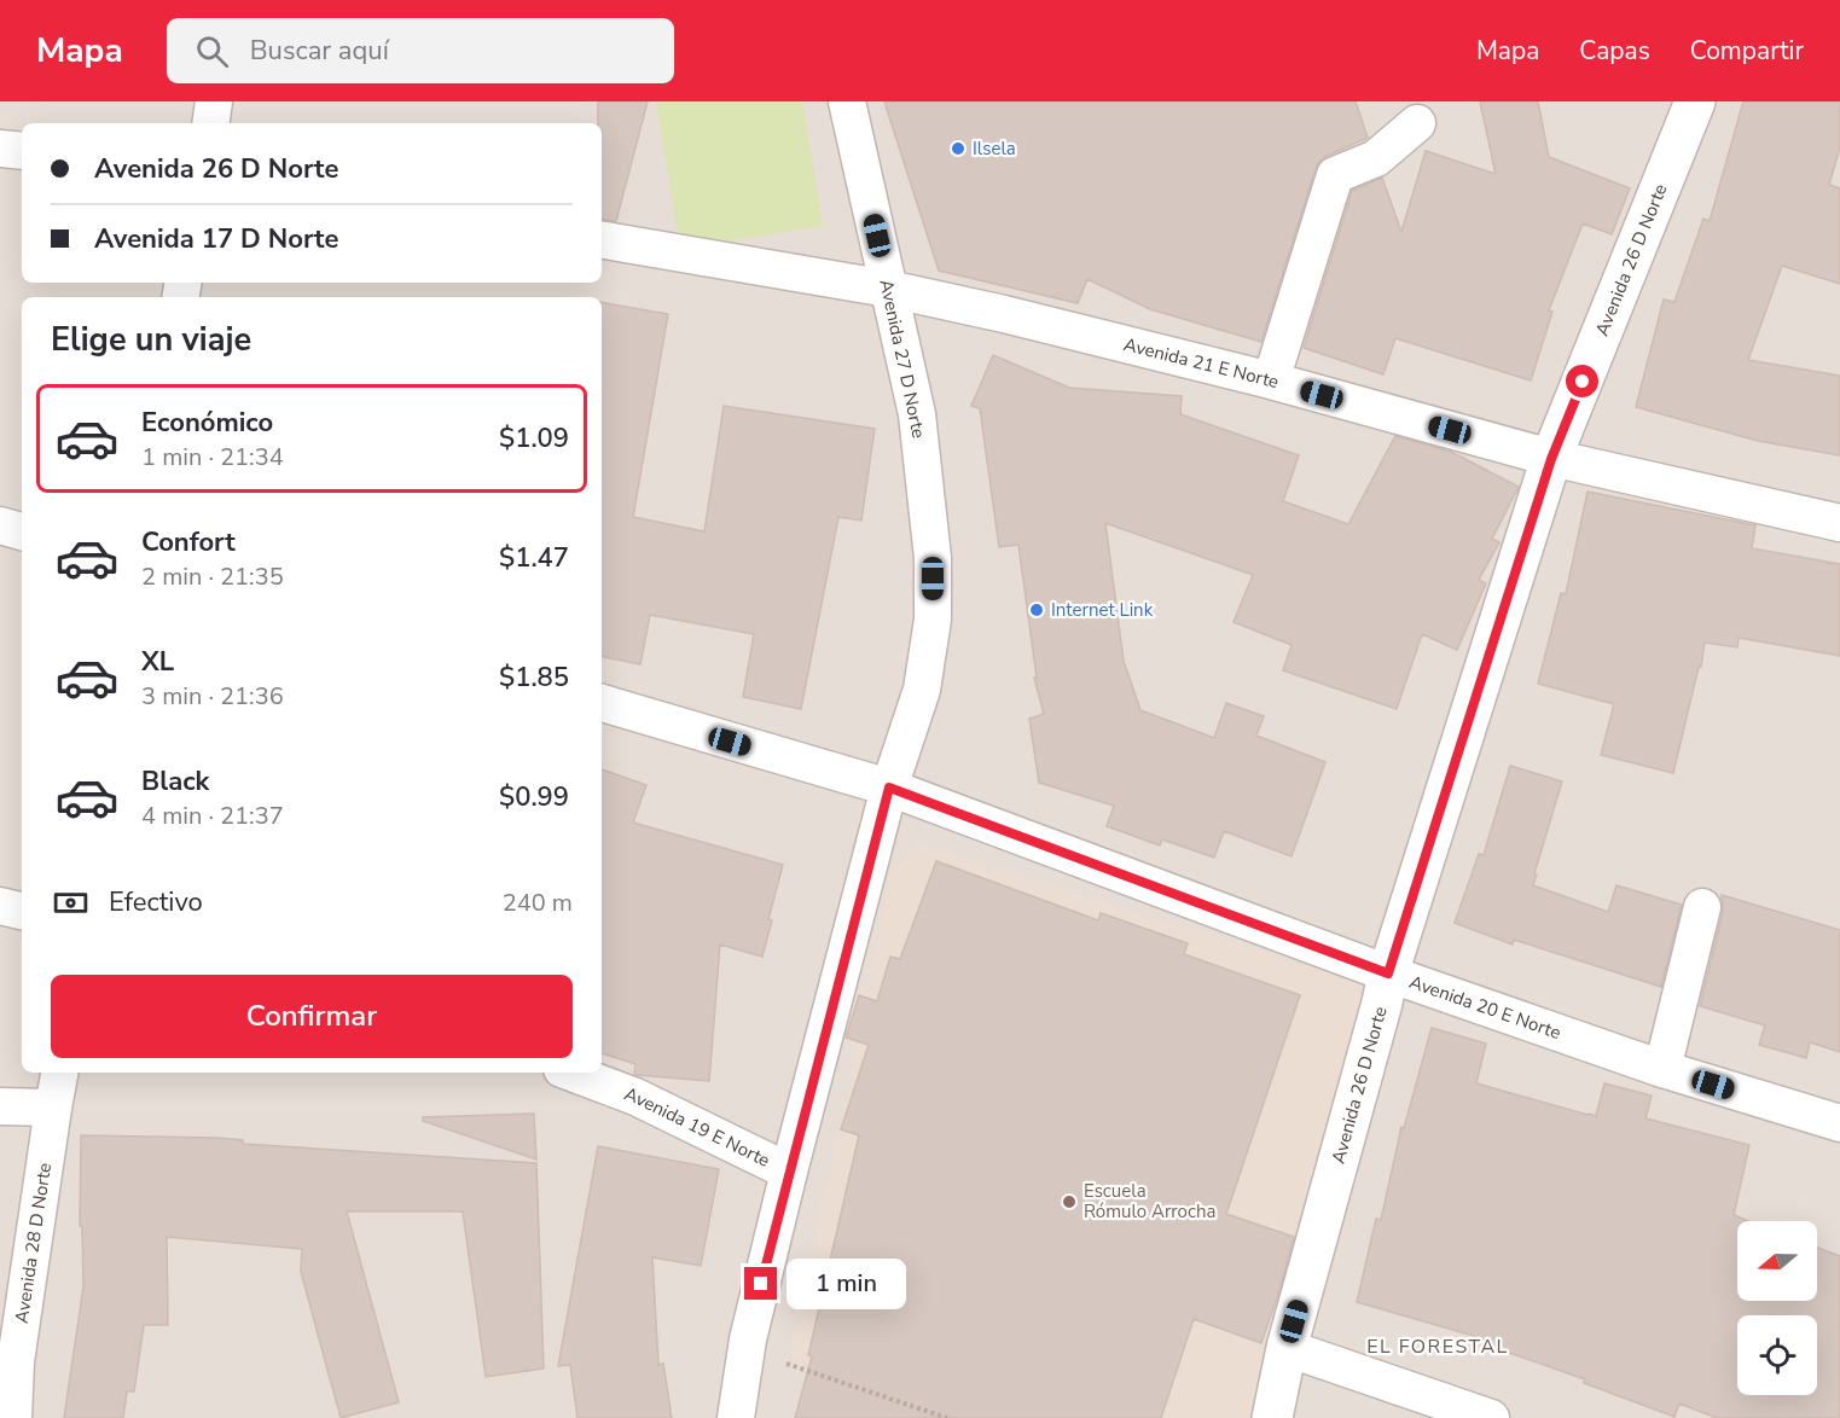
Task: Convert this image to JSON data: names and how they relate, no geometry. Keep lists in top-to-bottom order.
{
  "streets": {
    "street": [
      "Avenida 26 D Norte",
      "Avenida 27 D Norte",
      "Avenida 21 E Norte",
      "Avenida 20 E Norte",
      "Avenida 19 E Norte",
      "Avenida 28 D Norte"
    ]
  },
  "crossings": [
    ["Avenida 26 D Norte", "Avenida 21 E Norte"],
    ["Avenida 26 D Norte", "Avenida 20 E Norte"],
    ["Avenida 27 D Norte", "Avenida 21 E Norte"],
    ["Avenida 27 D Norte", "Avenida 20 E Norte"],
    ["Avenida 27 D Norte", "Avenida 19 E Norte"]
  ],
  "districts": ["EL FORESTAL"],
  "places": ["Ilsela", "Internet Link", "Escuela Rómulo Arrocha"],
  "north": "left",
  "page": {
    "header": "Mapa",
    "search": "Buscar aquí",
    "nav": ["Mapa", "Capas", "Compartir"],
    "banner": ["Avenida 26 D Norte", "Avenida 17 D Norte"],
    "heading": "Elige un viaje",
    "list": [
      {
        "name": "Económico",
        "note": "1 min · 21:34",
        "value": "$1.09"
      },
      {
        "name": "Confort",
        "note": "2 min · 21:35",
        "value": "$1.47"
      },
      {
        "name": "XL",
        "note": "3 min · 21:36",
        "value": "$1.85"
      },
      {
        "name": "Black",
        "note": "4 min · 21:37",
        "value": "$0.99"
      }
    ],
    "pay": ["Efectivo", "240 m"],
    "buttons": "Confirmar",
    "bubble": "1 min"
  }
}
